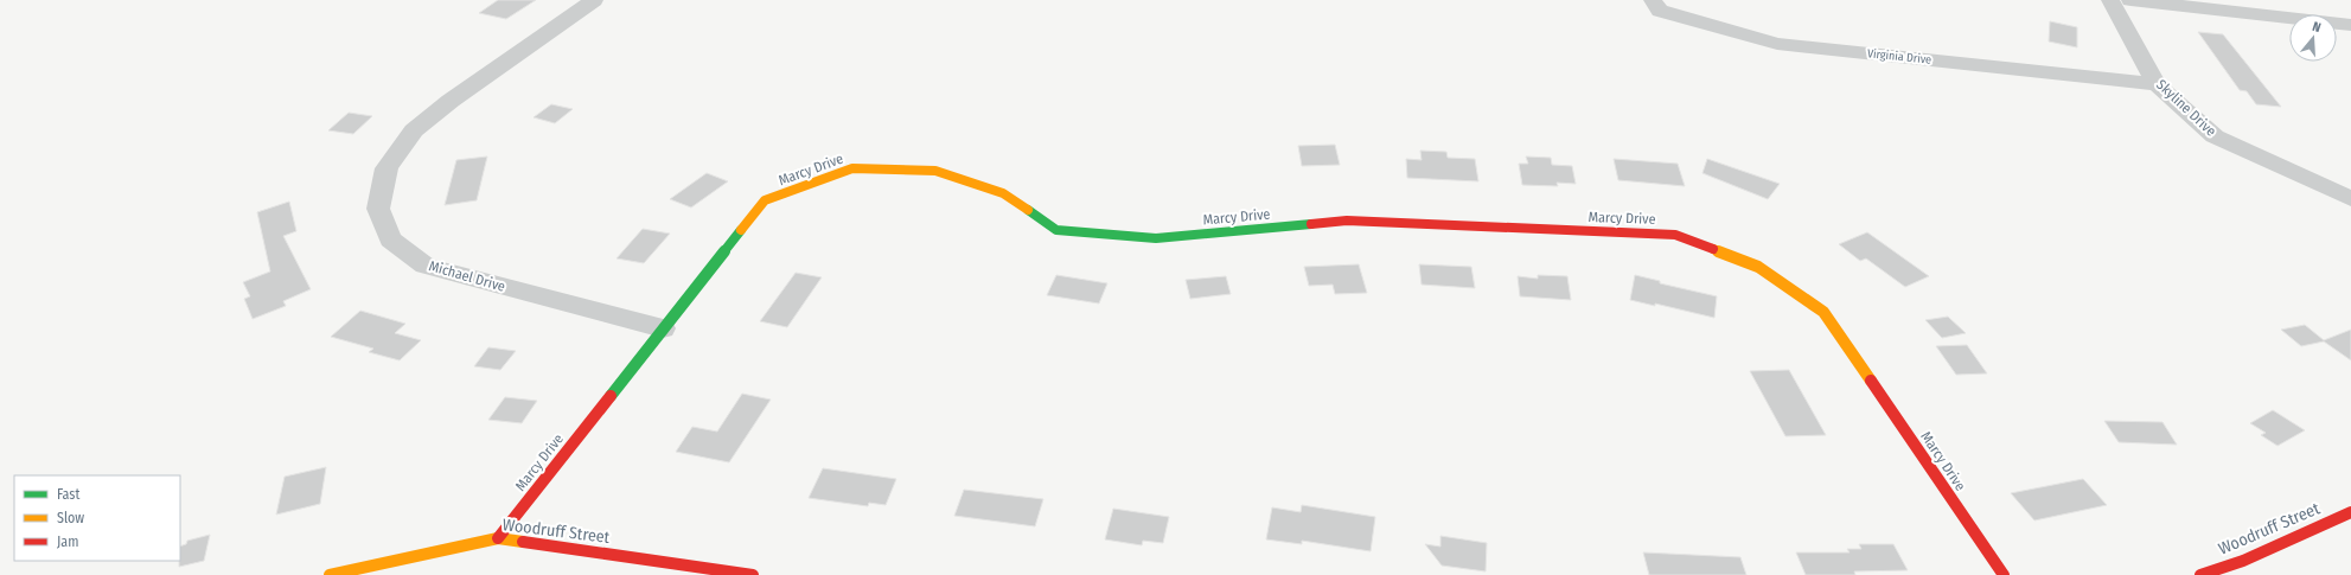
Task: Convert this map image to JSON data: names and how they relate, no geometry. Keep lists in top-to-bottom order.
{
  "streets": {
    "street": [
      "Virginia Drive",
      "Skyline Drive",
      "Marcy Drive",
      "Michael Drive",
      "Woodruff Street"
    ]
  },
  "crossings": [
    ["Virginia Drive", "Skyline Drive"],
    ["Marcy Drive", "Michael Drive"],
    ["Marcy Drive", "Woodruff Street"]
  ],
  "legend": ["Fast", "Slow", "Jam"],
  "north": "top"
}
